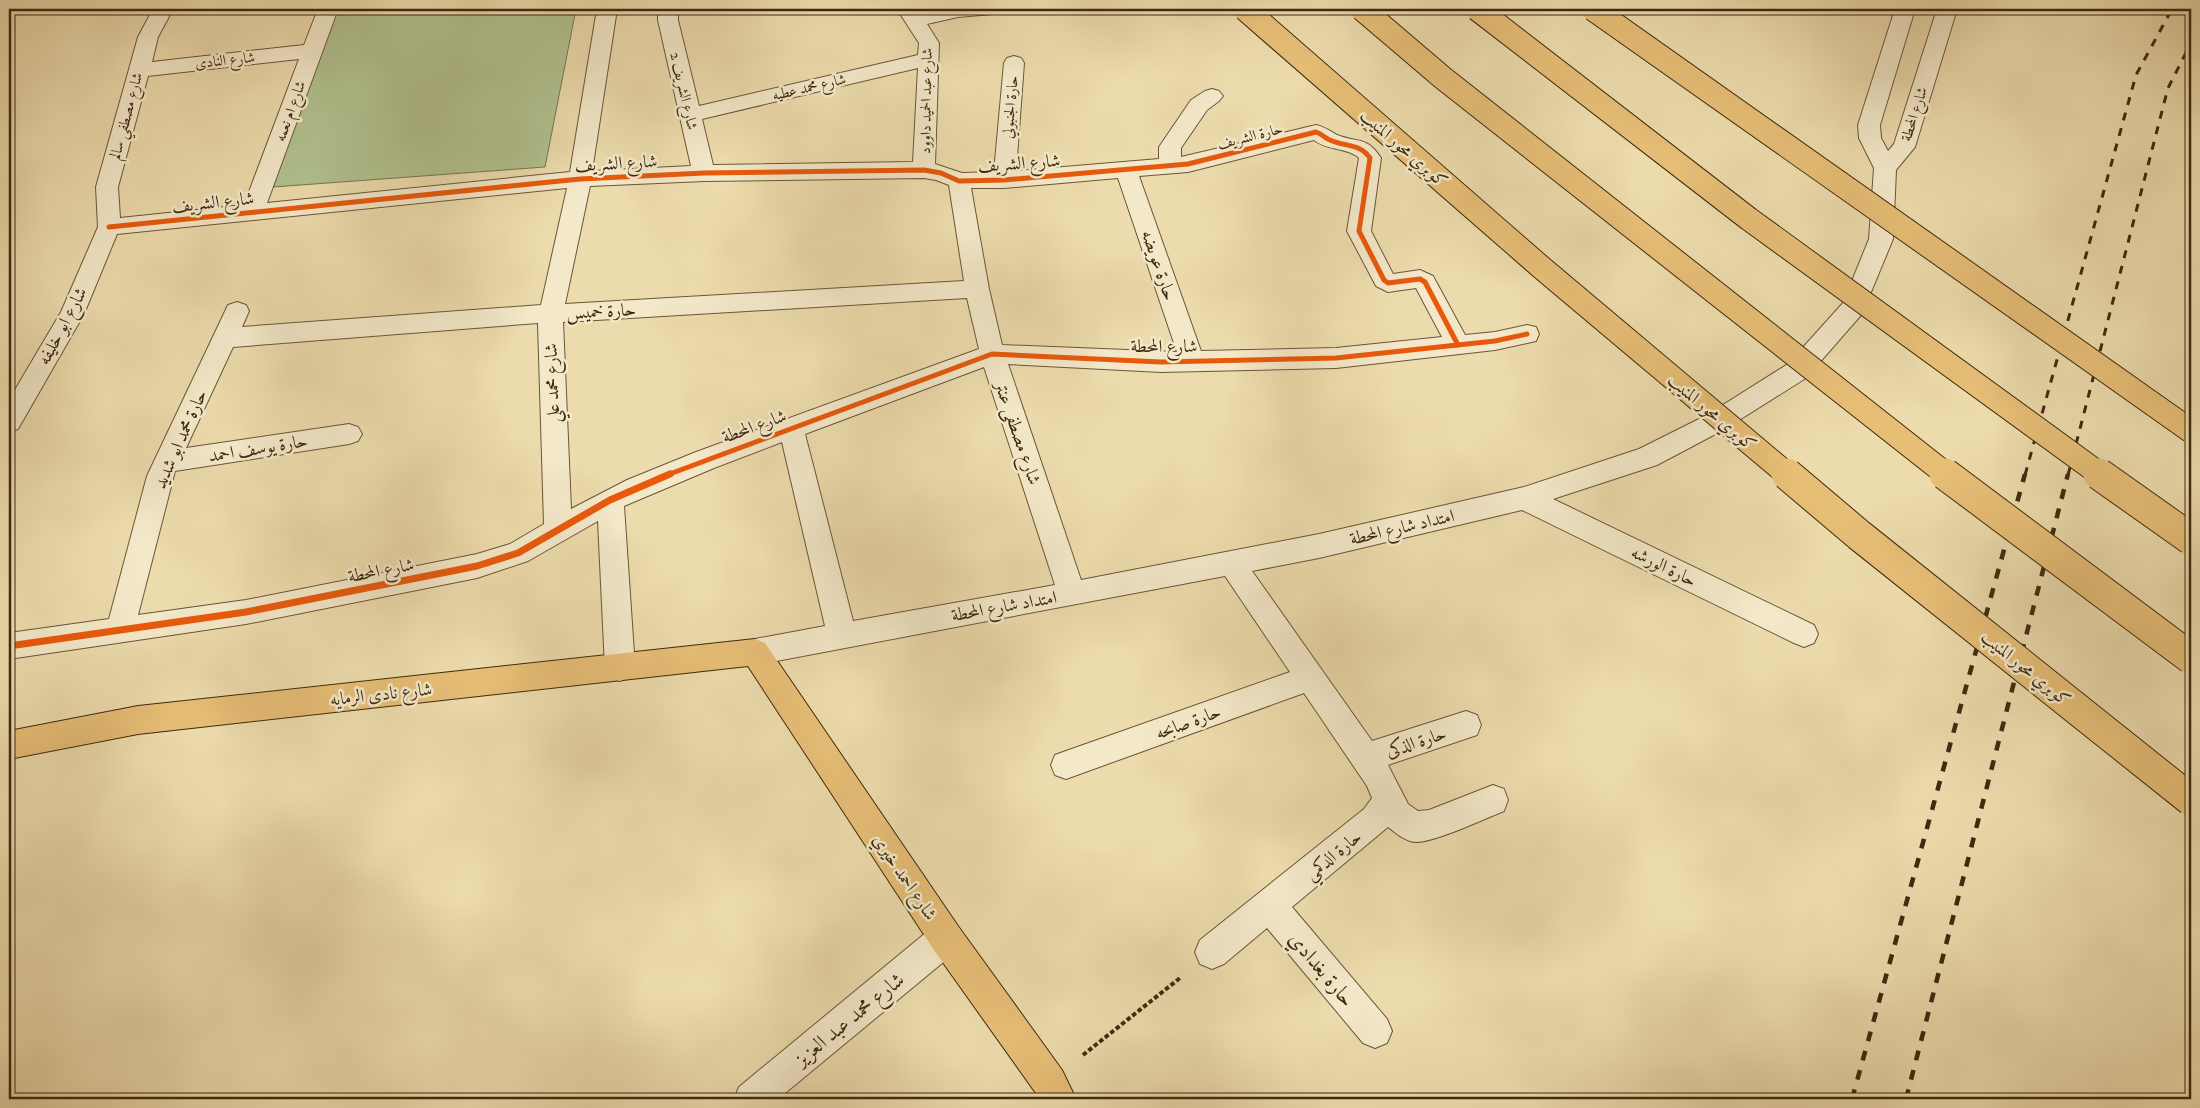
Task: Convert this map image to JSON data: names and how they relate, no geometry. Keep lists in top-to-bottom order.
{
  "streets": {
    "main road": ["كوبري محور المنيب", "شارع نادى الرمايه", "شارع احمد خيري"],
    "street": [
      "شارع النادى",
      "شارع محمد عطيه",
      "شارع الشريف 2",
      "شارع عبد الحميد داوود",
      "حارة الجنبولي",
      "شارع ام نعمه",
      "شارع المحطة",
      "شارع مصطفي سالم",
      "حارة الشريف",
      "شارع الشريف",
      "حارة عويضه",
      "حارة خميس",
      "شارع ابو خليفه",
      "شارع محمد علي",
      "شارع مصطفى عنتر",
      "حارة محمد ابو شديد",
      "حارة يوسف احمد",
      "امتداد شارع المحطة",
      "حارة الورشه",
      "حارة صابحه",
      "حارة الذكى",
      "حارة الدكمي",
      "حارة بغدادي",
      "شارع محمد عبد العزيز"
    ]
  },
  "crossings": [
    ["شارع النادى", "شارع ام نعمه"],
    ["شارع النادى", "شارع مصطفي سالم"],
    ["شارع محمد عطيه", "شارع الشريف 2"],
    ["شارع محمد عطيه", "شارع عبد الحميد داوود"],
    ["شارع الشريف 2", "شارع الشريف"],
    ["شارع عبد الحميد داوود", "شارع الشريف"],
    ["حارة الجنبولي", "شارع الشريف"],
    ["شارع ام نعمه", "شارع الشريف"],
    ["شارع المحطة", "حارة الشريف"],
    ["شارع المحطة", "حارة عويضه"],
    ["شارع المحطة", "شارع محمد علي"],
    ["شارع المحطة", "شارع مصطفى عنتر"],
    ["شارع المحطة", "حارة محمد ابو شديد"],
    ["شارع المحطة", "امتداد شارع المحطة"],
    ["شارع مصطفي سالم", "شارع الشريف"],
    ["شارع مصطفي سالم", "شارع ابو خليفه"],
    ["حارة الشريف", "شارع الشريف"],
    ["حارة الشريف", "حارة عويضه"],
    ["شارع الشريف", "حارة عويضه"],
    ["شارع الشريف", "شارع ابو خليفه"],
    ["شارع الشريف", "شارع محمد علي"],
    ["شارع الشريف", "شارع مصطفى عنتر"],
    ["حارة خميس", "شارع محمد علي"],
    ["حارة خميس", "شارع مصطفى عنتر"],
    ["حارة خميس", "حارة محمد ابو شديد"],
    ["شارع مصطفى عنتر", "امتداد شارع المحطة"],
    ["حارة محمد ابو شديد", "حارة يوسف احمد"],
    ["امتداد شارع المحطة", "حارة الورشه"],
    ["امتداد شارع المحطة", "شارع نادى الرمايه"],
    ["امتداد شارع المحطة", "شارع احمد خيري"],
    ["شارع نادى الرمايه", "شارع احمد خيري"],
    ["حارة الدكمي", "حارة بغدادي"],
    ["شارع احمد خيري", "شارع محمد عبد العزيز"]
  ]
}
